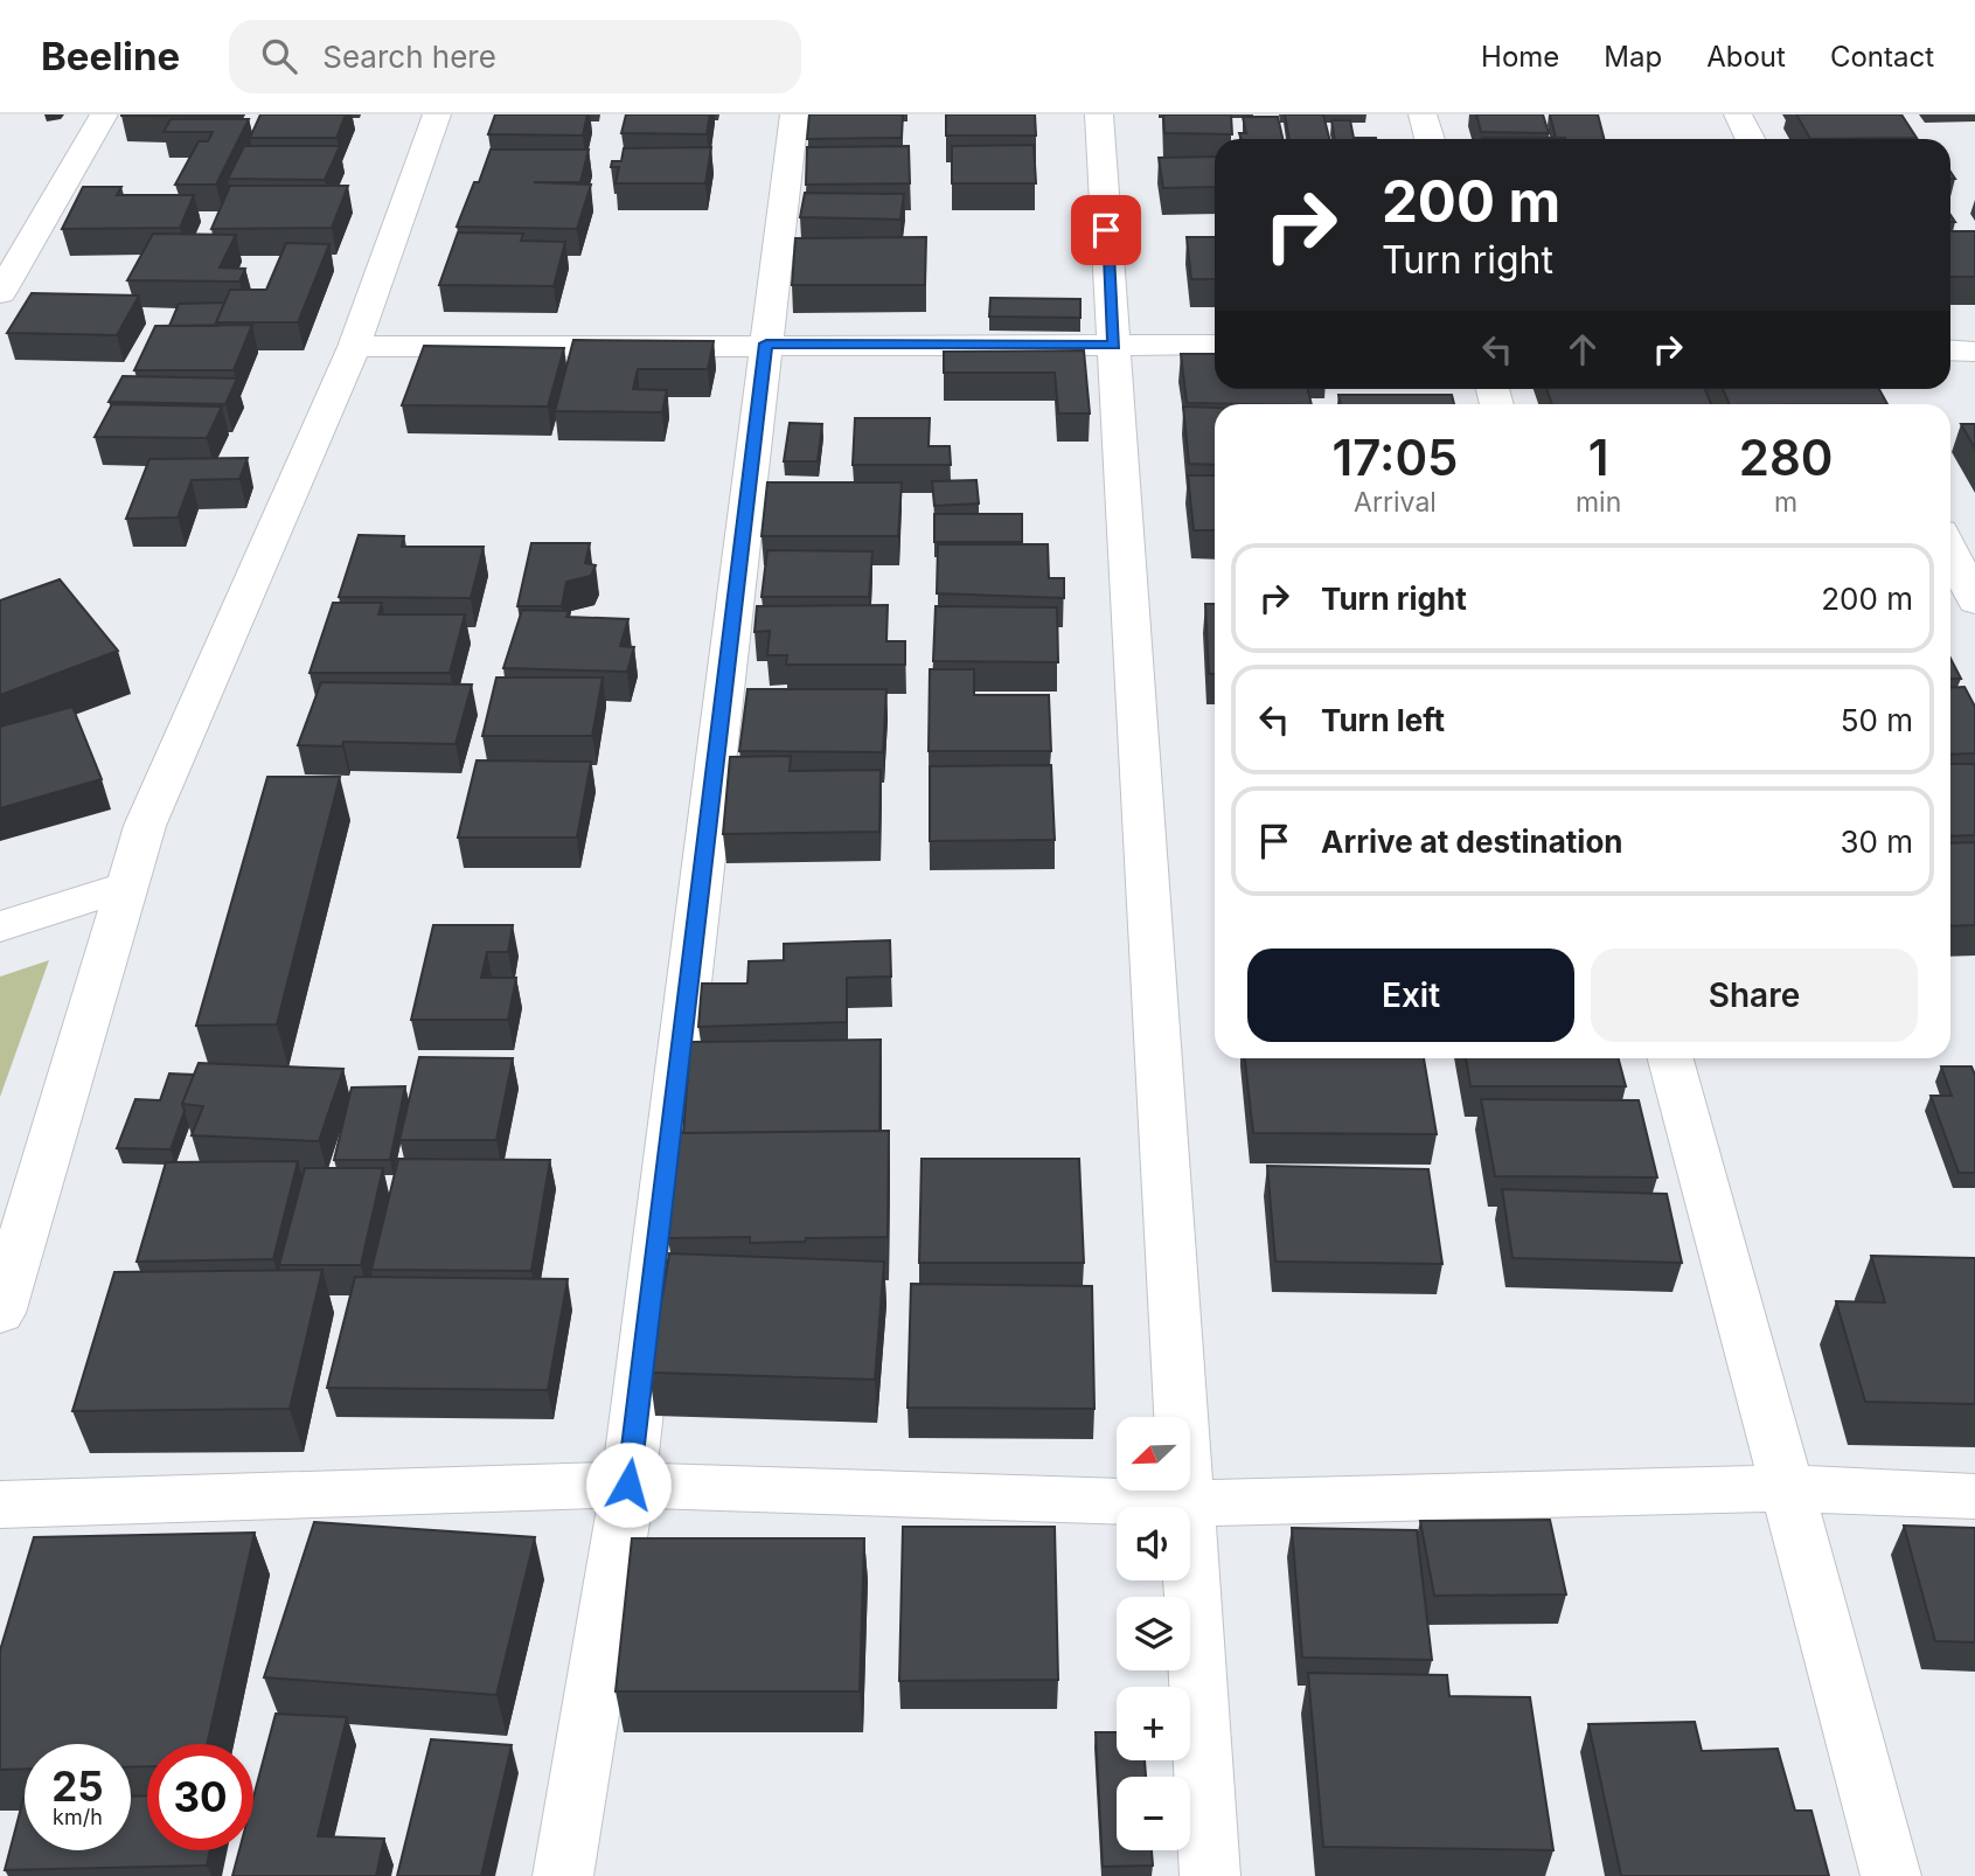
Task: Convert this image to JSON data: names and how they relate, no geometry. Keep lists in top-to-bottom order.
{
  "north": "bottom left",
  "page": {
    "header": "Beeline",
    "search": "Search here",
    "nav": [
      "Home",
      "Map",
      "About",
      "Contact"
    ],
    "turn": ["200 m", "Turn right"],
    "eta": [
      "17:05",
      "Arrival",
      "1",
      "min",
      "280",
      "m"
    ],
    "list": [
      {
        "name": "Turn right",
        "value": "200 m"
      },
      {
        "name": "Turn left",
        "value": "50 m"
      },
      {
        "name": "Arrive at destination",
        "value": "30 m"
      }
    ],
    "buttons": ["Exit", "Share"],
    "map_buttons": ["+", "−"],
    "speed": "25 km/h",
    "limit": "30"
  }
}
